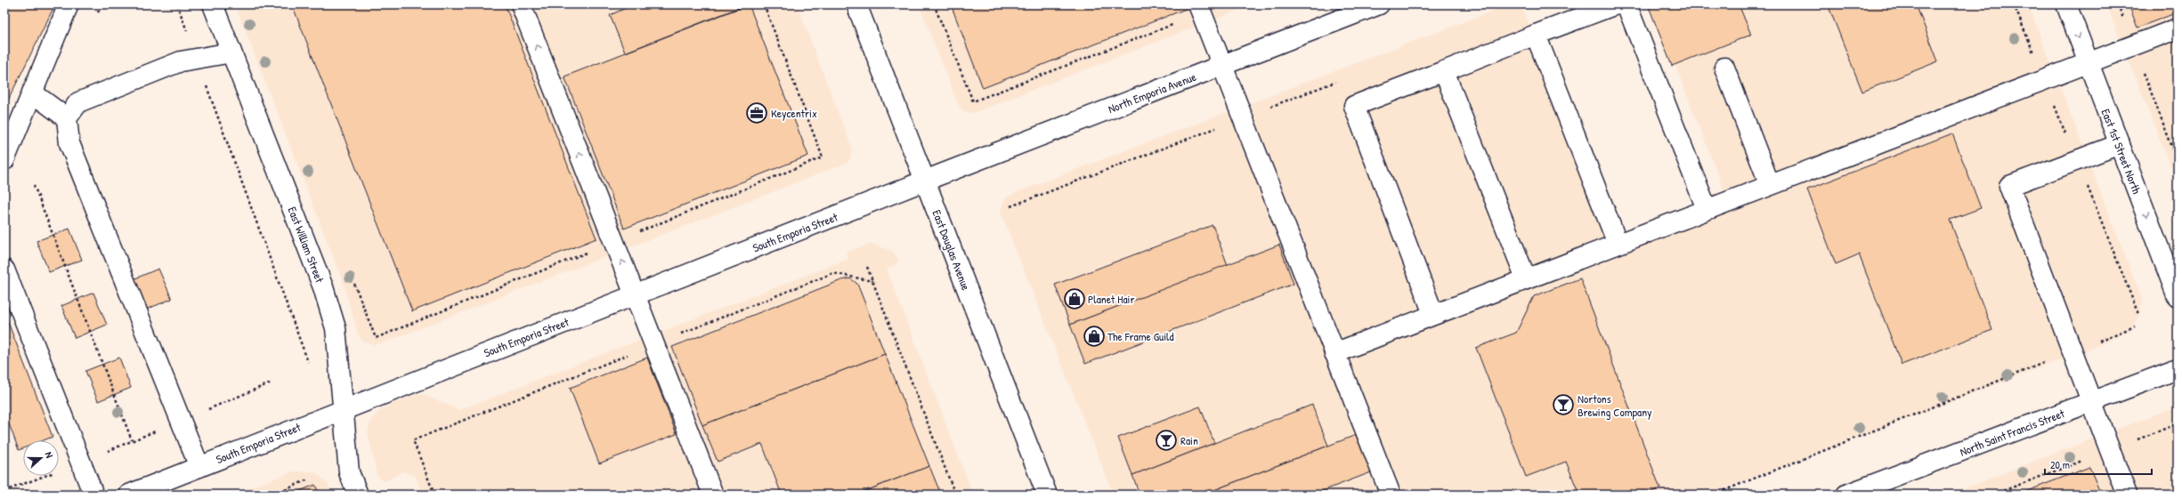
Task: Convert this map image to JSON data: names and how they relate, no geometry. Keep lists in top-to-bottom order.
{
  "streets": {
    "street": [
      "North Emporia Avenue",
      "East 1st Street North",
      "South Emporia Street",
      "East William Street",
      "East Douglas Avenue",
      "North Saint Francis Street"
    ]
  },
  "crossings": [
    ["North Emporia Avenue", "South Emporia Street"],
    ["North Emporia Avenue", "East Douglas Avenue"],
    ["South Emporia Street", "East William Street"],
    ["South Emporia Street", "East Douglas Avenue"]
  ],
  "one_way": ["East 1st Street North"],
  "places": {
    "office": ["Keycentrix"],
    "shop": ["Planet Hair", "The Frame Guild"],
    "bar": ["Nortons Brewing Company", "Rain"]
  },
  "scale_bar": "20 m",
  "north": "right"
}
